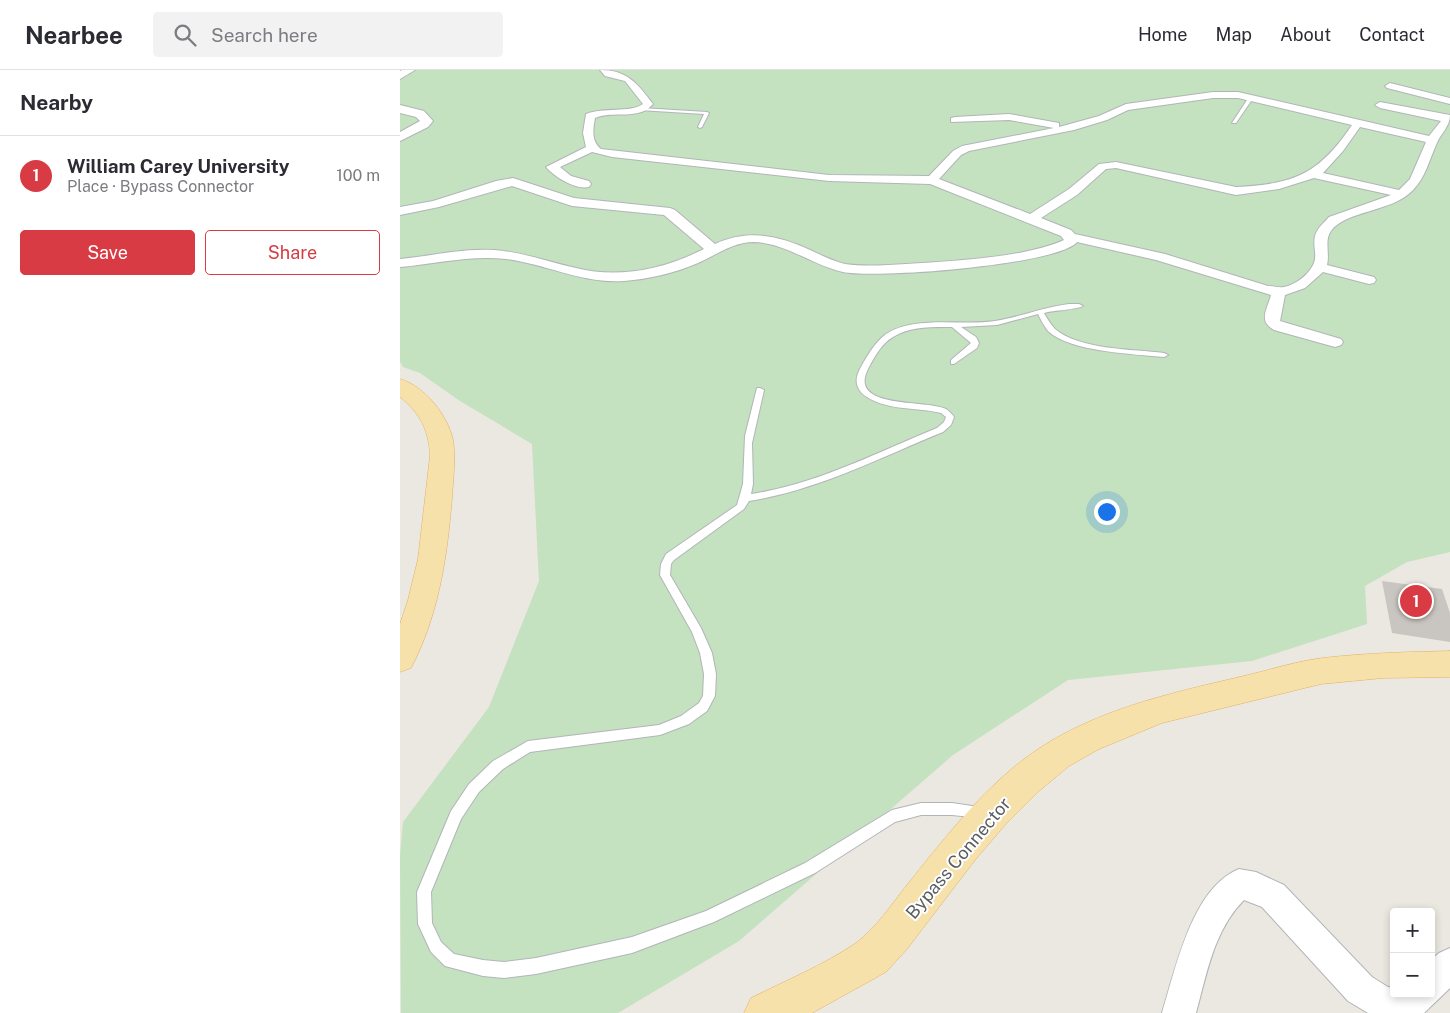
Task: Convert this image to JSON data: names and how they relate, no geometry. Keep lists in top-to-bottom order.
{
  "streets": {
    "main road": ["Bypass Connector"]
  },
  "page": {
    "header": "Nearbee",
    "search": "Search here",
    "nav": [
      "Home",
      "Map",
      "About",
      "Contact"
    ],
    "heading": "Nearby",
    "list": [
      {
        "mark": "1",
        "name": "William Carey University",
        "note": "Place · Bypass Connector",
        "value": "100 m"
      }
    ],
    "buttons": ["Save", "Share"],
    "pins": "1",
    "map_buttons": ["+", "−"]
  }
}
